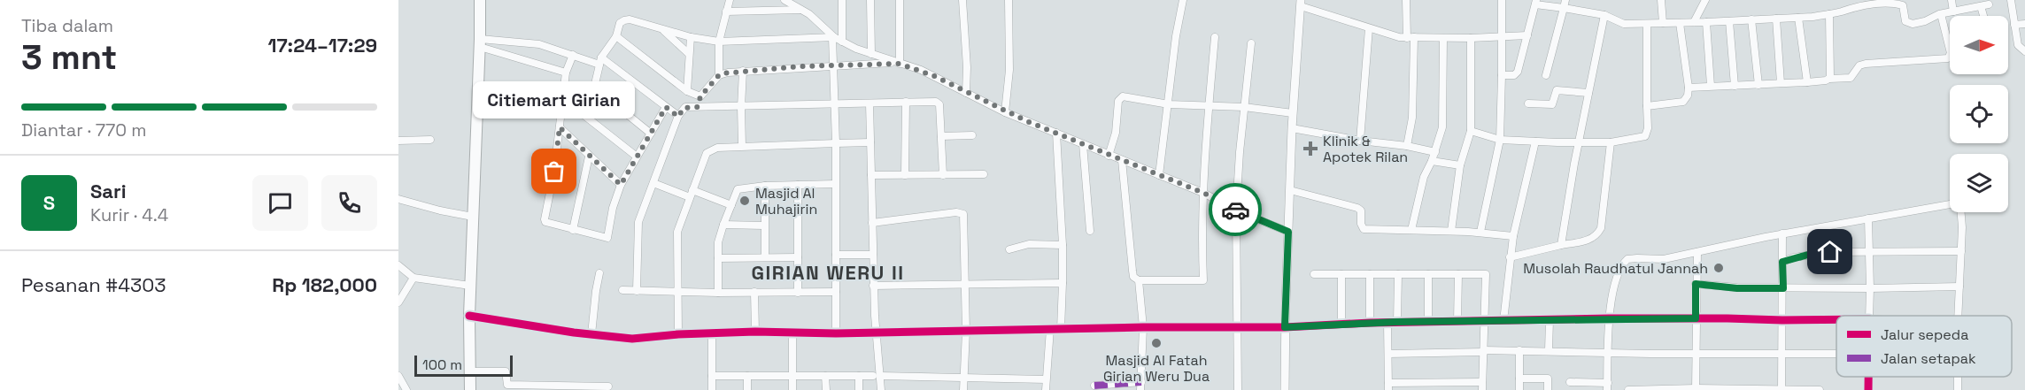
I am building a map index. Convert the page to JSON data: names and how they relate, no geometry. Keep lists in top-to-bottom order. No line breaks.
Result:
{"districts":["GIRIAN WERU II"],"places":{"health":["Klinik & Apotek Rilan"],"other":["Citiemart Girian","Masjid Al Muhajirin","Musolah Raudhatul Jannah","Masjid Al Fatah Girian Weru Dua"]},"legend":["Jalur sepeda","Jalan setapak"],"scale_bar":"100 m","north":"right","page":{"heading":["3 mnt","Tiba dalam","17:24–17:29"],"panel":["Sari","Kurir · 4.4","Pesanan #4303","Rp 182,000"],"bubble":"Citiemart Girian","bar":"Diantar · 770 m","round":"S","scale":"100 m"}}
